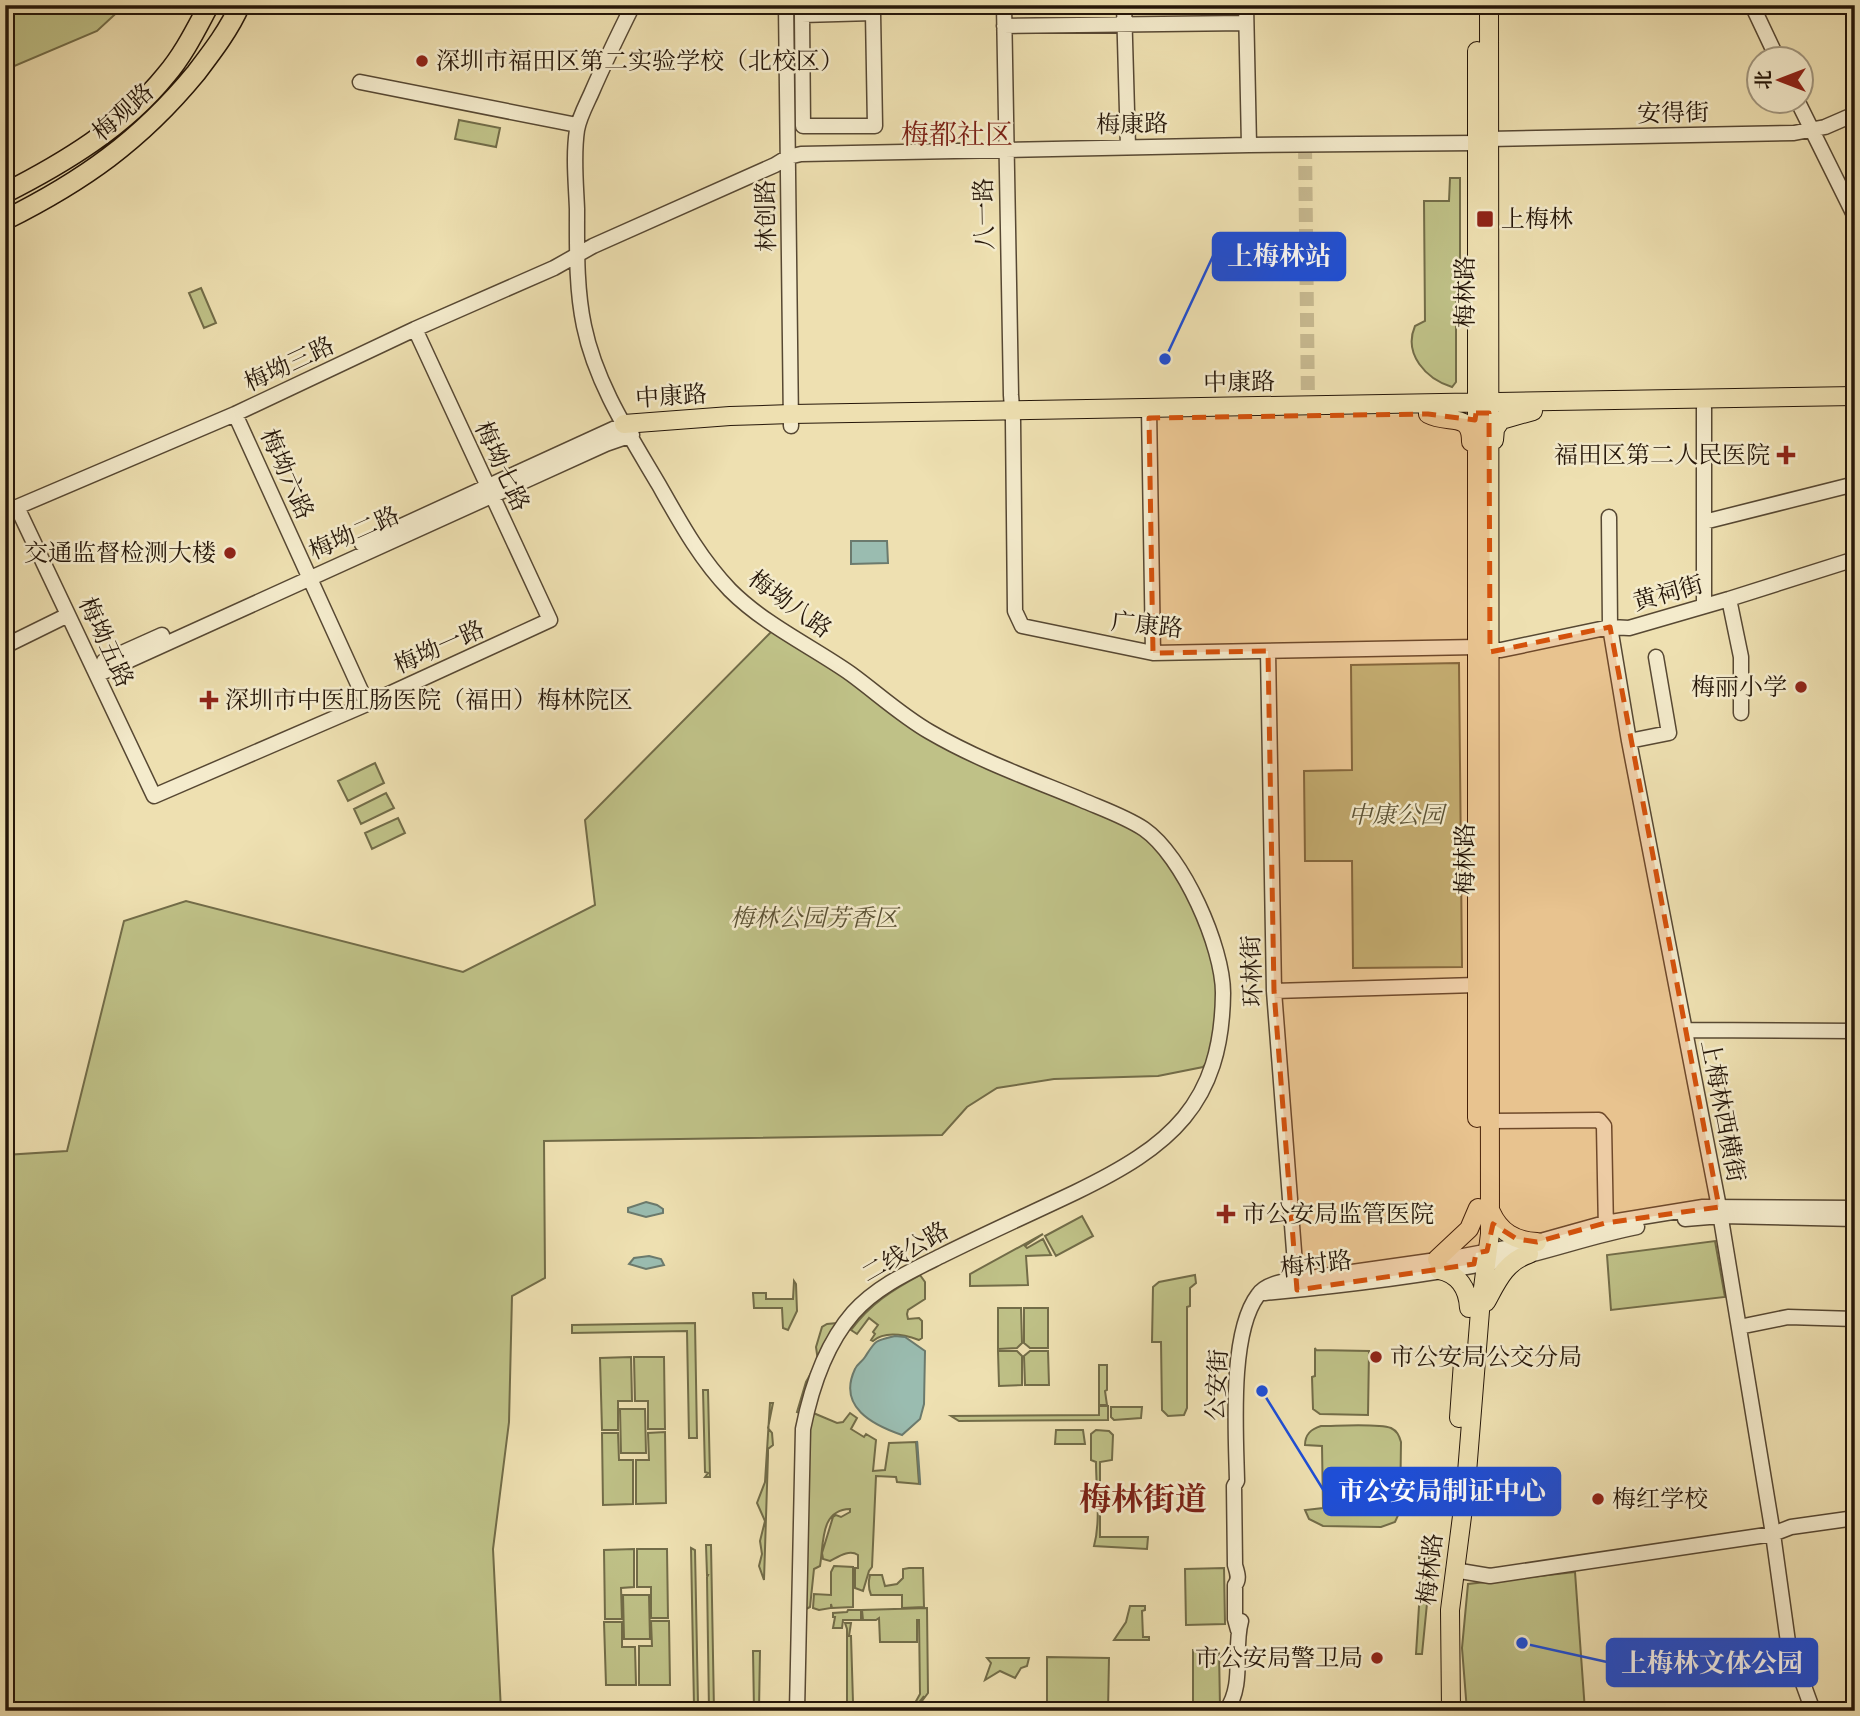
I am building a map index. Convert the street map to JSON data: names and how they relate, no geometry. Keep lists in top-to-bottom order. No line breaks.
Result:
{"streets":{"highway":["梅观路"],"main road":["梅林路","中康路"],"street":["安得街","梅康路","八一路","林创路","梅坳三路","梅坳七路","梅坳六路","梅坳二路","黄祠街","梅坳八路","广康路","梅坳五路","梅坳一路","环林街","上梅林西横街","二线公路","梅村路","公安街"]},"crossings":[["安得街","梅康路"],["安得街","梅林路"],["梅康路","八一路"],["梅康路","林创路"],["梅康路","梅林路"],["梅康路","梅坳三路"],["八一路","中康路"],["八一路","广康路"],["林创路","梅坳三路"],["林创路","中康路"],["梅林路","中康路"],["梅林路","黄祠街"],["梅林路","广康路"],["梅林路","梅村路"],["梅坳三路","梅坳七路"],["梅坳三路","梅坳六路"],["梅坳三路","梅坳八路"],["梅坳三路","梅坳五路"],["中康路","梅坳二路"],["中康路","梅坳八路"],["中康路","广康路"],["梅坳七路","梅坳二路"],["梅坳七路","梅坳一路"],["梅坳六路","梅坳二路"],["梅坳六路","梅坳一路"],["梅坳二路","梅坳八路"],["梅坳二路","梅坳五路"],["黄祠街","广康路"],["黄祠街","上梅林西横街"],["梅坳八路","二线公路"],["广康路","环林街"],["梅坳五路","梅坳一路"],["环林街","梅村路"],["上梅林西横街","梅村路"],["梅村路","公安街"]],"districts":["梅都社区","梅林街道"],"parks":["中康公园","梅林公园芳香区"],"places":{"other":["深圳市福田区第二实验学校（北校区）","上梅林站","交通监督检测大楼","梅丽小学","市公安局公交分局","市公安局制证中心","梅红学校","上梅林文体公园","市公安局警卫局"],"transit":["上梅林"],"health":["福田区第二人民医院","深圳市中医肛肠医院（福田）梅林院区","市公安局监管医院"]},"north":"left"}
